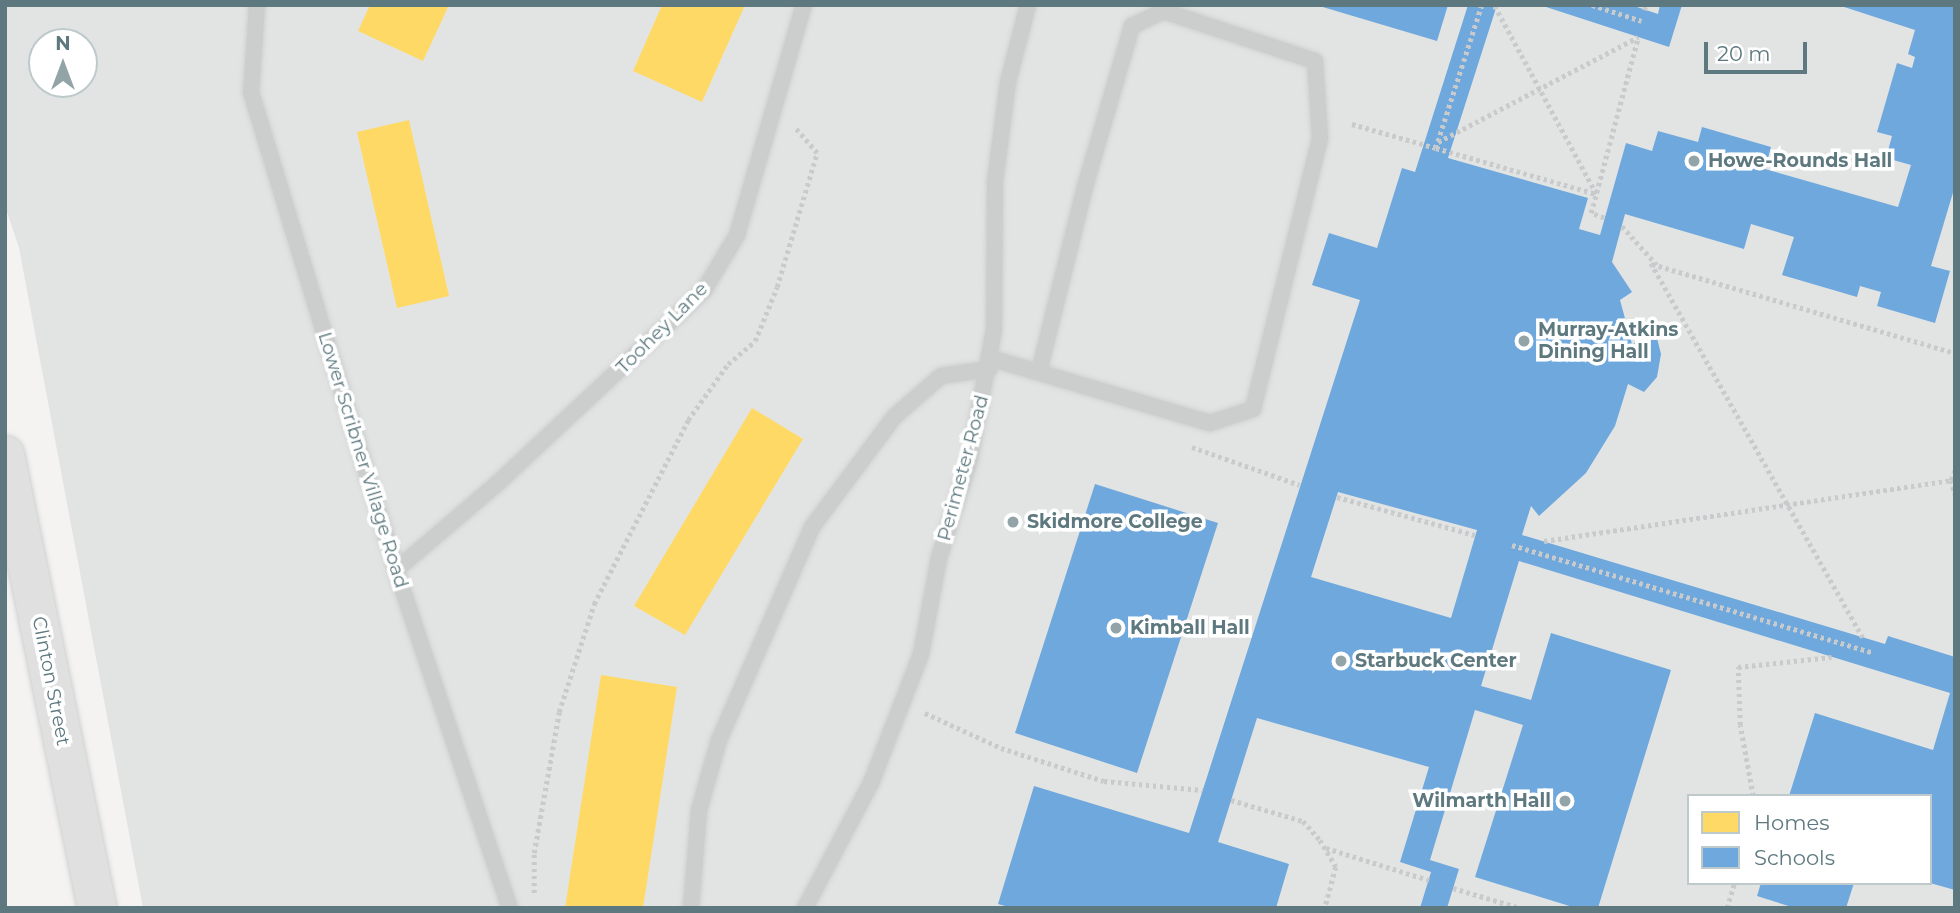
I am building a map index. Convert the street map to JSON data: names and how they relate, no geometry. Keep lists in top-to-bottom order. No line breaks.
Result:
{"streets":{"street":["Clinton Street"],"lane":["Toohey Lane","Lower Scribner Village Road","Perimeter Road"]},"crossings":[["Toohey Lane","Lower Scribner Village Road"]],"places":["Howe-Rounds Hall","Murray-Atkins Dining Hall","Skidmore College","Kimball Hall","Starbuck Center","Wilmarth Hall"],"legend":["Homes","Schools"],"scale_bar":"20 m","north":"top"}
